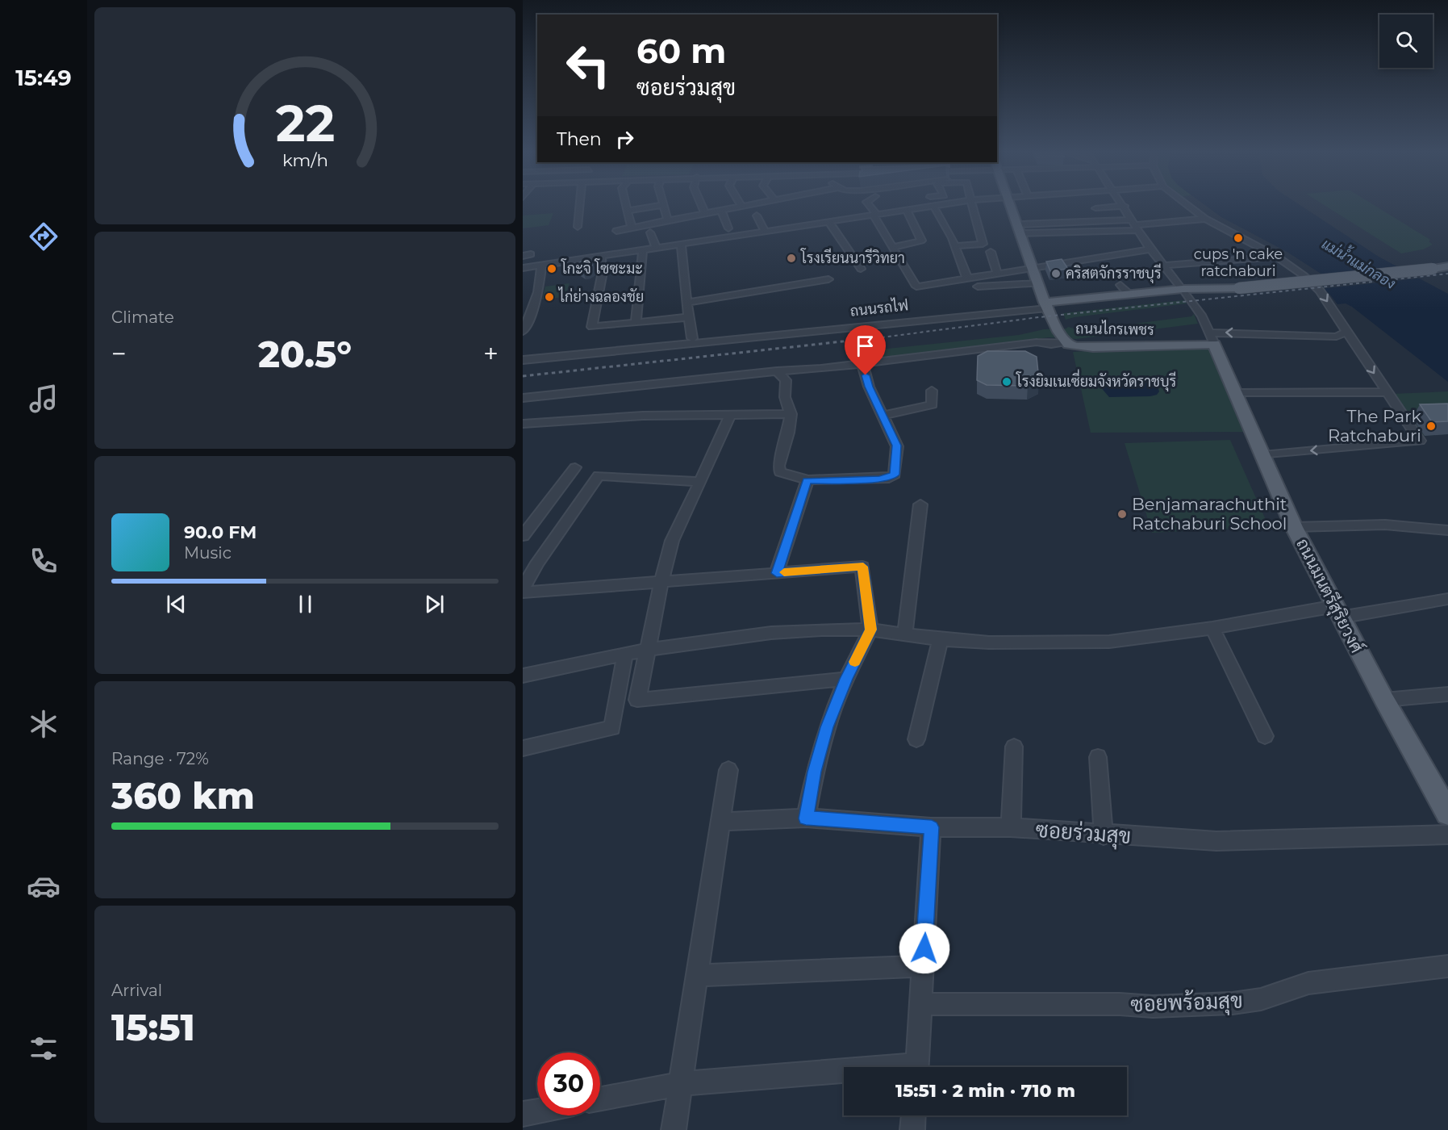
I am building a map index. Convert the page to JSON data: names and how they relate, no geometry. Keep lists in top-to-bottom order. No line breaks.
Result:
{"streets":{"main road":["ถนนรถไฟ","ถนนไกรเพชร","ถนนมนตรีสุริยวงศ์"],"street":["ซอยร่วมสุข","ซอยพร้อมสุข"]},"crossings":[["ถนนรถไฟ","ถนนไกรเพชร"],["ถนนรถไฟ","ถนนมนตรีสุริยวงศ์"],["ถนนไกรเพชร","ถนนมนตรีสุริยวงศ์"]],"water":["แม่น้ำแม่กลอง"],"places":["cups 'n cake ratchaburi","โรงเรียนนารีวิทยา","โกะจิ โซซะมะ","คริสตจักรราชบุรี","ไก่ย่างฉลองชัย","โรงยิมเนเซี่ยมจังหวัดราชบุรี","The Park Ratchaburi","Benjamarachuthit Ratchaburi School"],"page":{"tabs":"15:49","turn":["60 m","ซอยร่วมสุข"],"then":"Then","tile":["Climate",["Range · 72%","360 km"],["Arrival","15:51"]],"heat":["−","20.5°","+"],"song":["90.0 FM","Music"],"limit":"30","trip":"15:51 · 2 min · 710 m","gauge":["22","km/h"]}}
